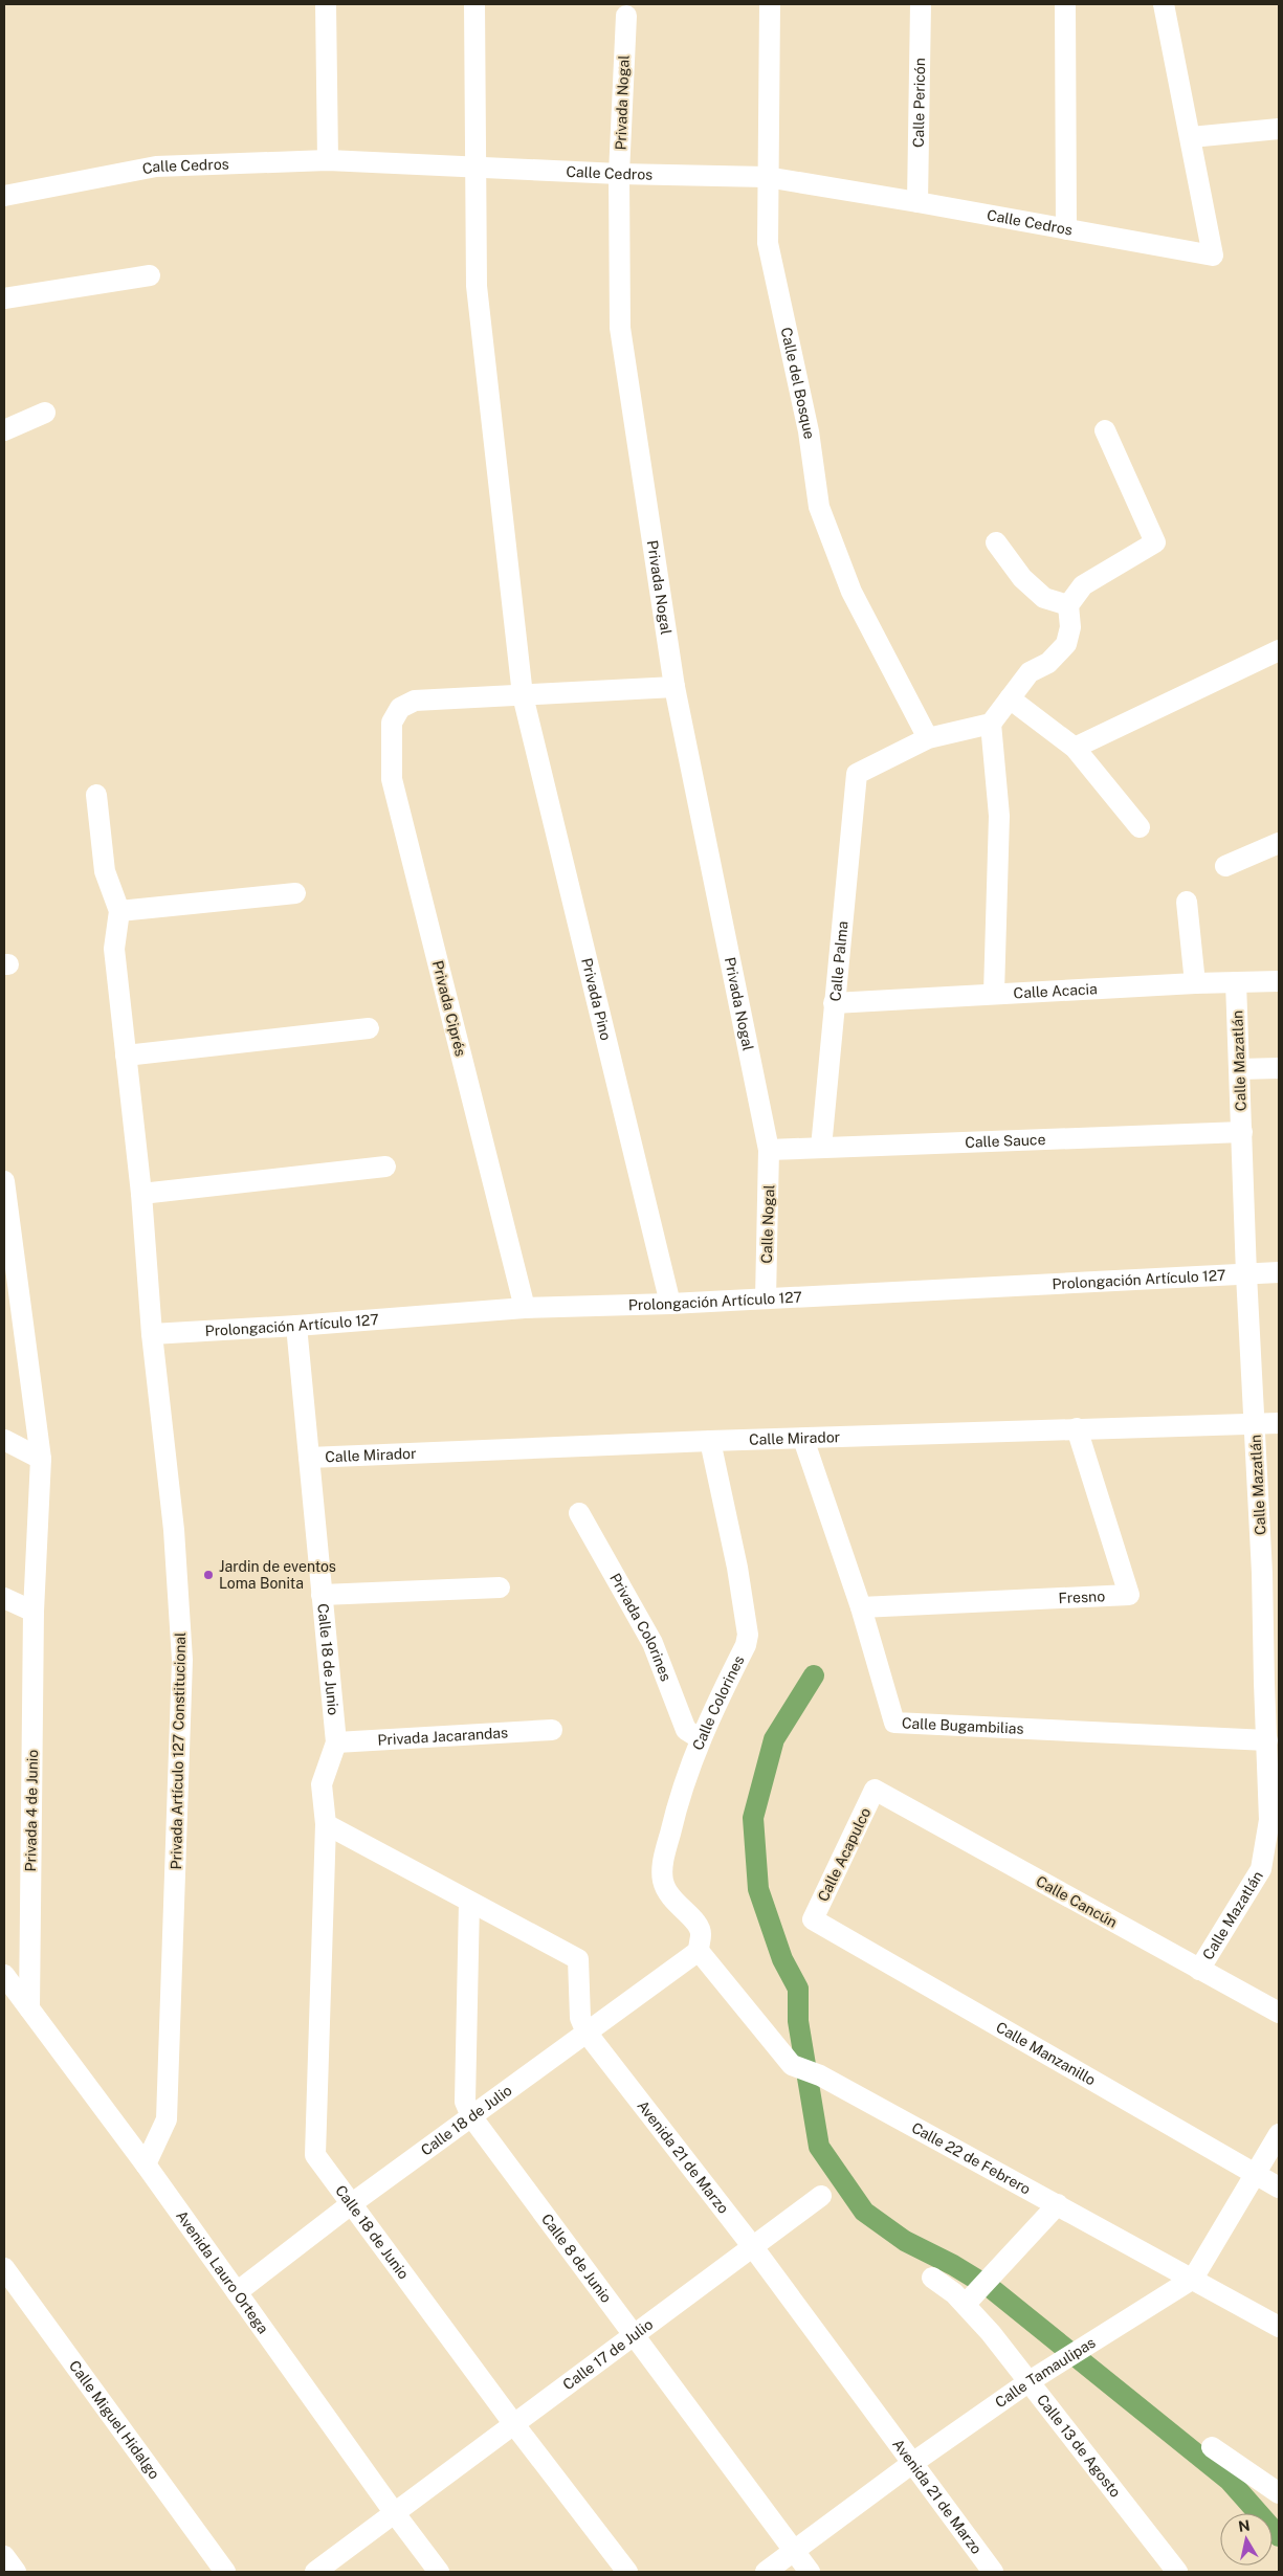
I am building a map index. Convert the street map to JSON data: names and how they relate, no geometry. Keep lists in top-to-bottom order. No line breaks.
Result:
{"streets":{"street":["Privada Nogal","Calle Pericón","Calle Cedros","Calle del Bosque","Calle Palma","Calle Acacia","Privada Pino","Privada Ciprés","Calle Mazatlán","Calle Sauce","Calle Nogal","Prolongación Artículo 127","Calle Mirador","Fresno","Privada Colorines","Calle 18 de Junio","Calle Colorines","Calle Bugambilias","Privada Jacarandas","Privada Artículo 127 Constitucional","Privada 4 de Junio","Calle Acapulco","Calle Cancún","Calle Manzanillo","Calle 18 de Julio","Avenida 21 de Marzo","Calle 22 de Febrero","Calle 8 de Junio","Avenida Lauro Ortega","Calle 17 de Julio","Calle Tamaulipas","Calle Miguel Hidalgo","Calle 13 de Agosto"]},"crossings":[["Privada Nogal","Calle Cedros"],["Privada Nogal","Calle Sauce"],["Privada Nogal","Calle Nogal"],["Calle Pericón","Calle Cedros"],["Calle Cedros","Calle del Bosque"],["Calle Cedros","Privada Pino"],["Calle del Bosque","Calle Palma"],["Calle Palma","Calle Acacia"],["Calle Palma","Calle Sauce"],["Calle Acacia","Calle Mazatlán"],["Privada Pino","Privada Ciprés"],["Privada Pino","Prolongación Artículo 127"],["Privada Ciprés","Prolongación Artículo 127"],["Calle Mazatlán","Calle Sauce"],["Calle Mazatlán","Prolongación Artículo 127"],["Calle Mazatlán","Calle Mirador"],["Calle Mazatlán","Calle Bugambilias"],["Calle Mazatlán","Calle Cancún"],["Calle Sauce","Calle Nogal"],["Calle Nogal","Prolongación Artículo 127"],["Prolongación Artículo 127","Calle 18 de Junio"],["Prolongación Artículo 127","Privada Artículo 127 Constitucional"],["Calle Mirador","Fresno"],["Calle Mirador","Calle 18 de Junio"],["Calle Mirador","Calle Colorines"],["Calle Mirador","Calle Bugambilias"],["Fresno","Calle Bugambilias"],["Privada Colorines","Calle Colorines"],["Calle 18 de Junio","Privada Jacarandas"],["Calle 18 de Junio","Calle 18 de Julio"],["Calle 18 de Junio","Avenida 21 de Marzo"],["Calle 18 de Junio","Calle 17 de Julio"],["Calle Colorines","Calle 18 de Julio"],["Calle Colorines","Calle 22 de Febrero"],["Privada Artículo 127 Constitucional","Avenida Lauro Ortega"],["Privada 4 de Junio","Avenida Lauro Ortega"],["Calle Acapulco","Calle Cancún"],["Calle Acapulco","Calle Manzanillo"],["Calle Manzanillo","Calle Tamaulipas"],["Calle 18 de Julio","Avenida 21 de Marzo"],["Calle 18 de Julio","Calle 22 de Febrero"],["Calle 18 de Julio","Calle 8 de Junio"],["Calle 18 de Julio","Avenida Lauro Ortega"],["Avenida 21 de Marzo","Calle 8 de Junio"],["Avenida 21 de Marzo","Calle 17 de Julio"],["Avenida 21 de Marzo","Calle Tamaulipas"],["Calle 22 de Febrero","Calle Tamaulipas"],["Calle 8 de Junio","Calle 17 de Julio"],["Calle 8 de Junio","Calle Tamaulipas"],["Avenida Lauro Ortega","Calle 17 de Julio"],["Calle Tamaulipas","Calle 13 de Agosto"]],"places":["Jardin de eventos Loma Bonita"],"north":"top"}
